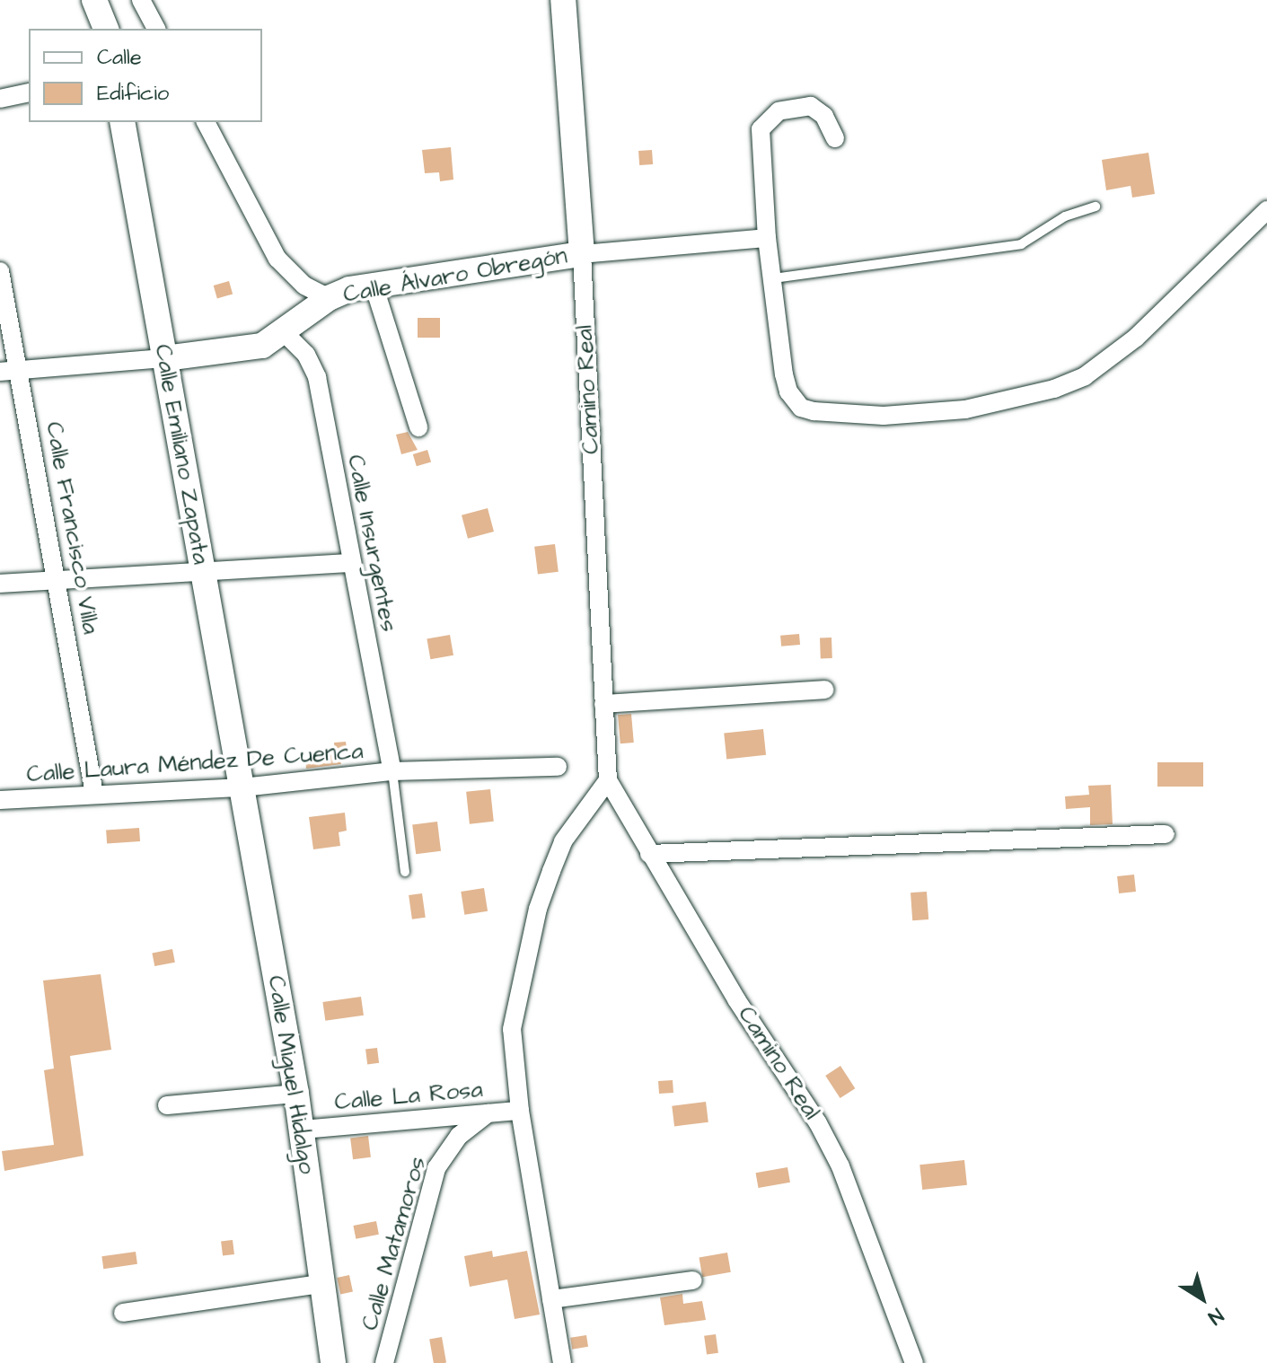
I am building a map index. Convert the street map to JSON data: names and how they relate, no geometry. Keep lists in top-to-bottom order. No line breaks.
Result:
{"streets":{"street":["Calle Álvaro Obregón","Camino Real","Calle Emiliano Zapata","Calle Francisco Villa","Calle Insurgentes","Calle Laura Méndez De Cuenca","Calle Miguel Hidalgo","Calle La Rosa","Calle Matamoros"]},"crossings":[["Calle Álvaro Obregón","Camino Real"],["Calle Álvaro Obregón","Calle Emiliano Zapata"],["Calle Álvaro Obregón","Calle Francisco Villa"],["Calle Álvaro Obregón","Calle Insurgentes"],["Calle Emiliano Zapata","Calle Laura Méndez De Cuenca"],["Calle Emiliano Zapata","Calle Miguel Hidalgo"],["Calle Francisco Villa","Calle Laura Méndez De Cuenca"],["Calle Insurgentes","Calle Laura Méndez De Cuenca"],["Calle Laura Méndez De Cuenca","Calle Miguel Hidalgo"],["Calle Miguel Hidalgo","Calle La Rosa"],["Calle La Rosa","Calle Matamoros"]],"legend":["Calle","Edificio"],"north":"bottom right"}
